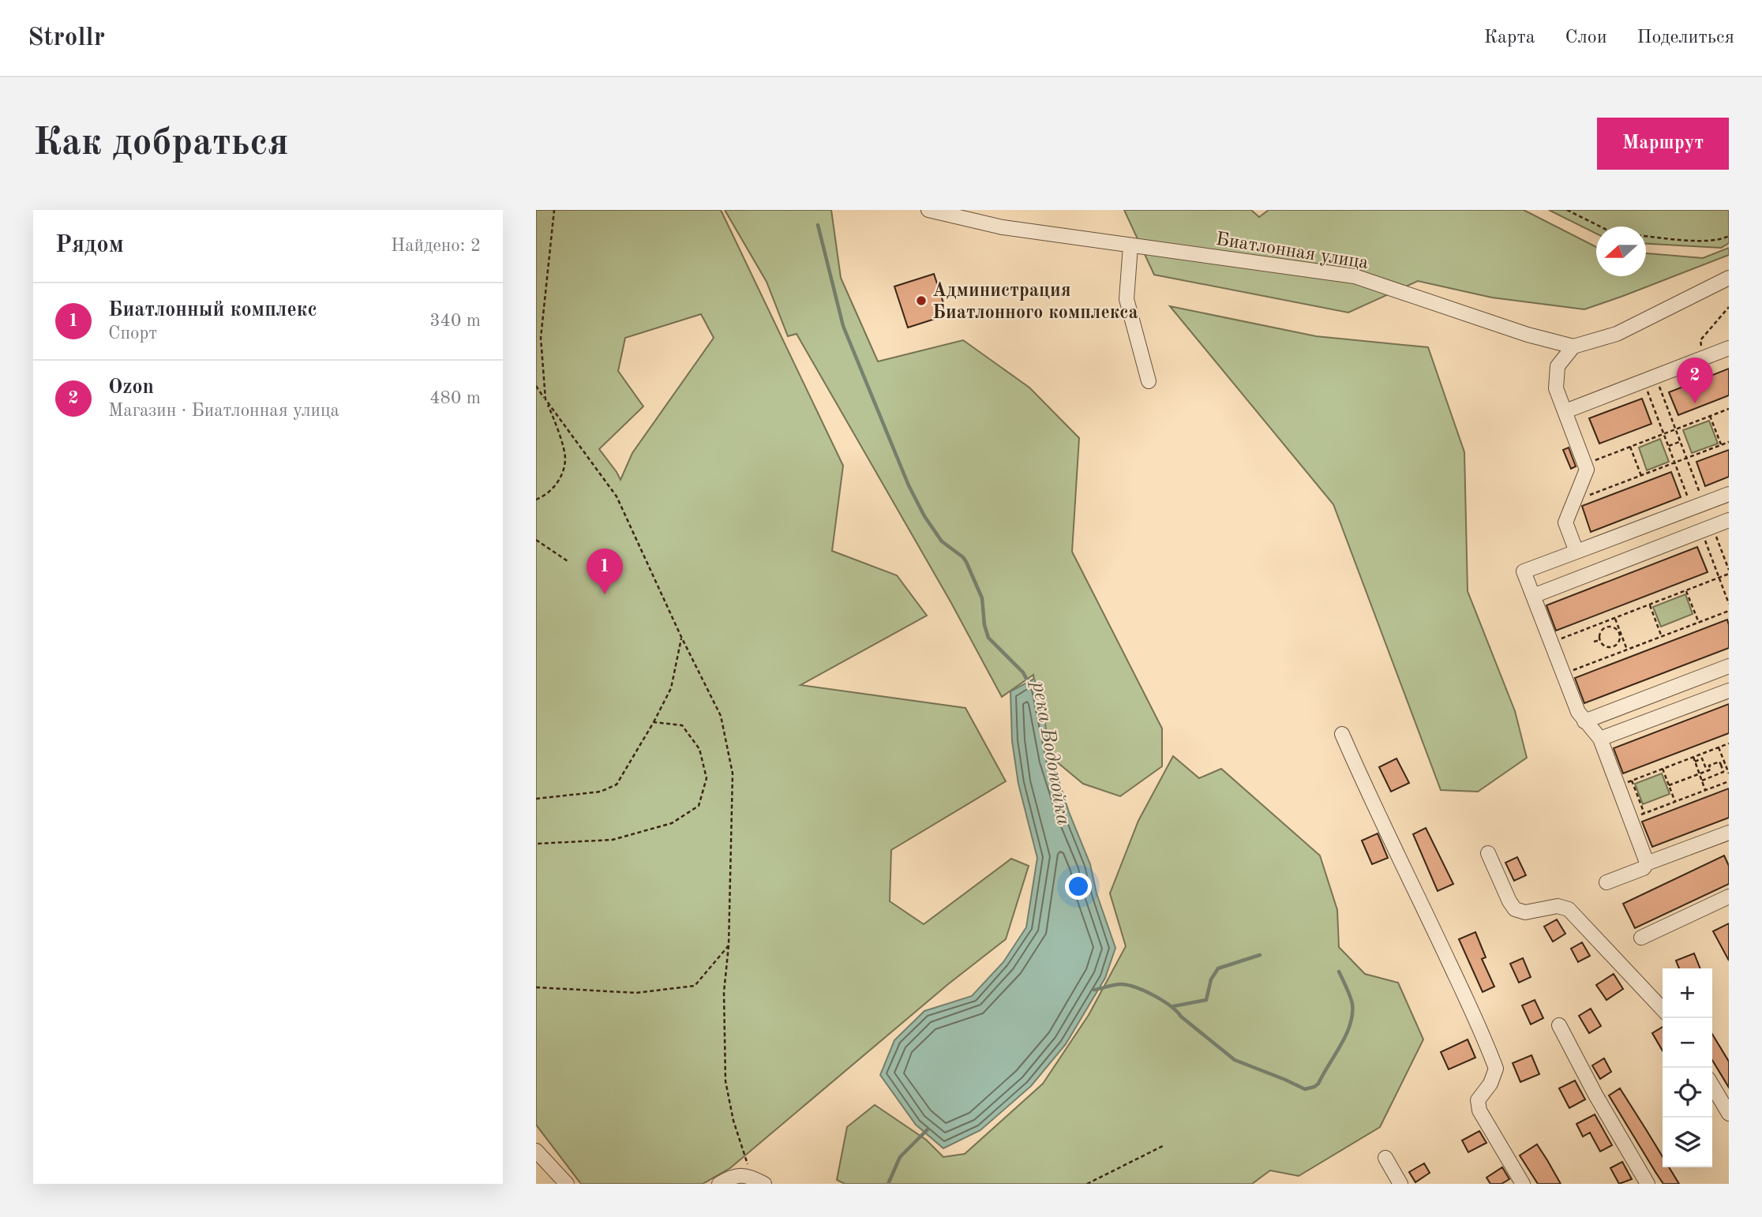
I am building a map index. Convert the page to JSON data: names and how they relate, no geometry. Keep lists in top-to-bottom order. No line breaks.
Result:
{"streets":{"street":["Биатлонная улица"]},"water":["река Водопойка"],"places":["Администрация Биатлонного комплекса"],"north":"left","page":{"header":"Strollr","nav":["Карта","Слои","Поделиться"],"buttons":"Маршрут","title":"Как добраться","heading":["Рядом","Найдено: 2"],"list":[{"mark":"1","name":"Биатлонный комплекс","note":"Спорт","value":"340 m"},{"mark":"2","name":"Ozon","note":"Магазин · Биатлонная улица","value":"480 m"}],"pins":["2","1"],"map_buttons":["+","−"]}}
